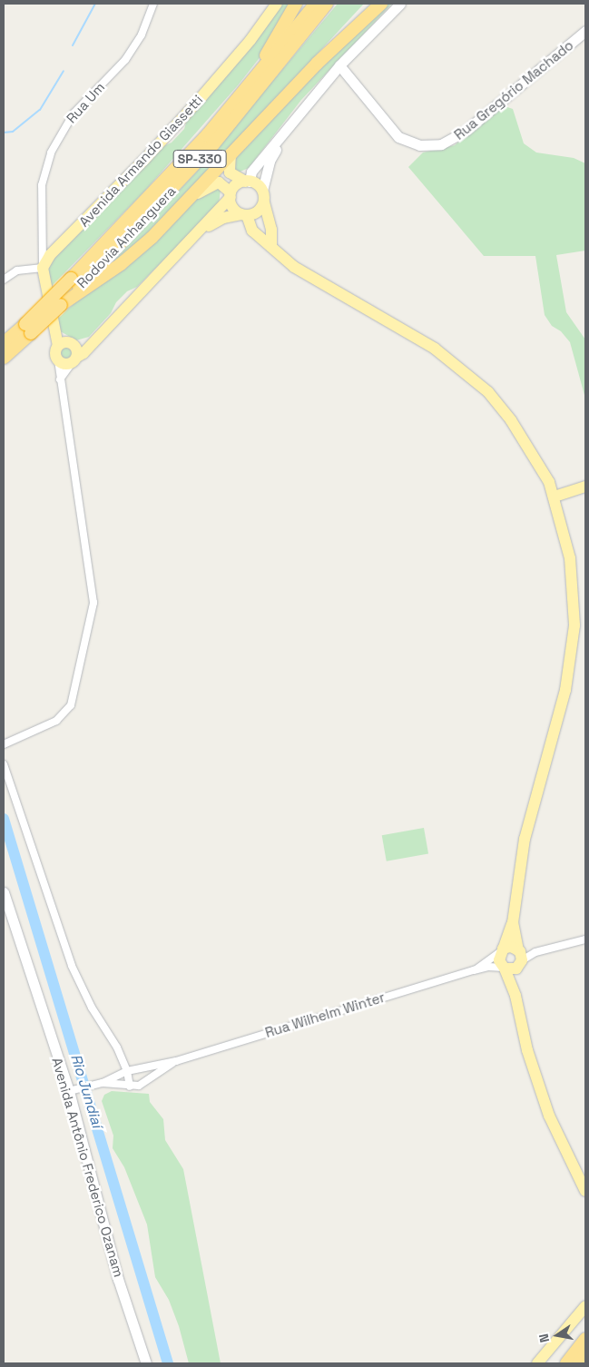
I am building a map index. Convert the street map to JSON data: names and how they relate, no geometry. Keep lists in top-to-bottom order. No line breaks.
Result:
{"streets":{"highway":["SP-330","Rodovia Anhanguera"],"main road":["Avenida Armando Giassetti"],"street":["Rua Gregório Machado","Rua Um","Rua Wilhelm Winter","Avenida Antônio Frederico Ozanam"]},"crossings":[["Rua Um","Avenida Armando Giassetti"]],"water":["Rio Jundiaí"],"north":"left"}
